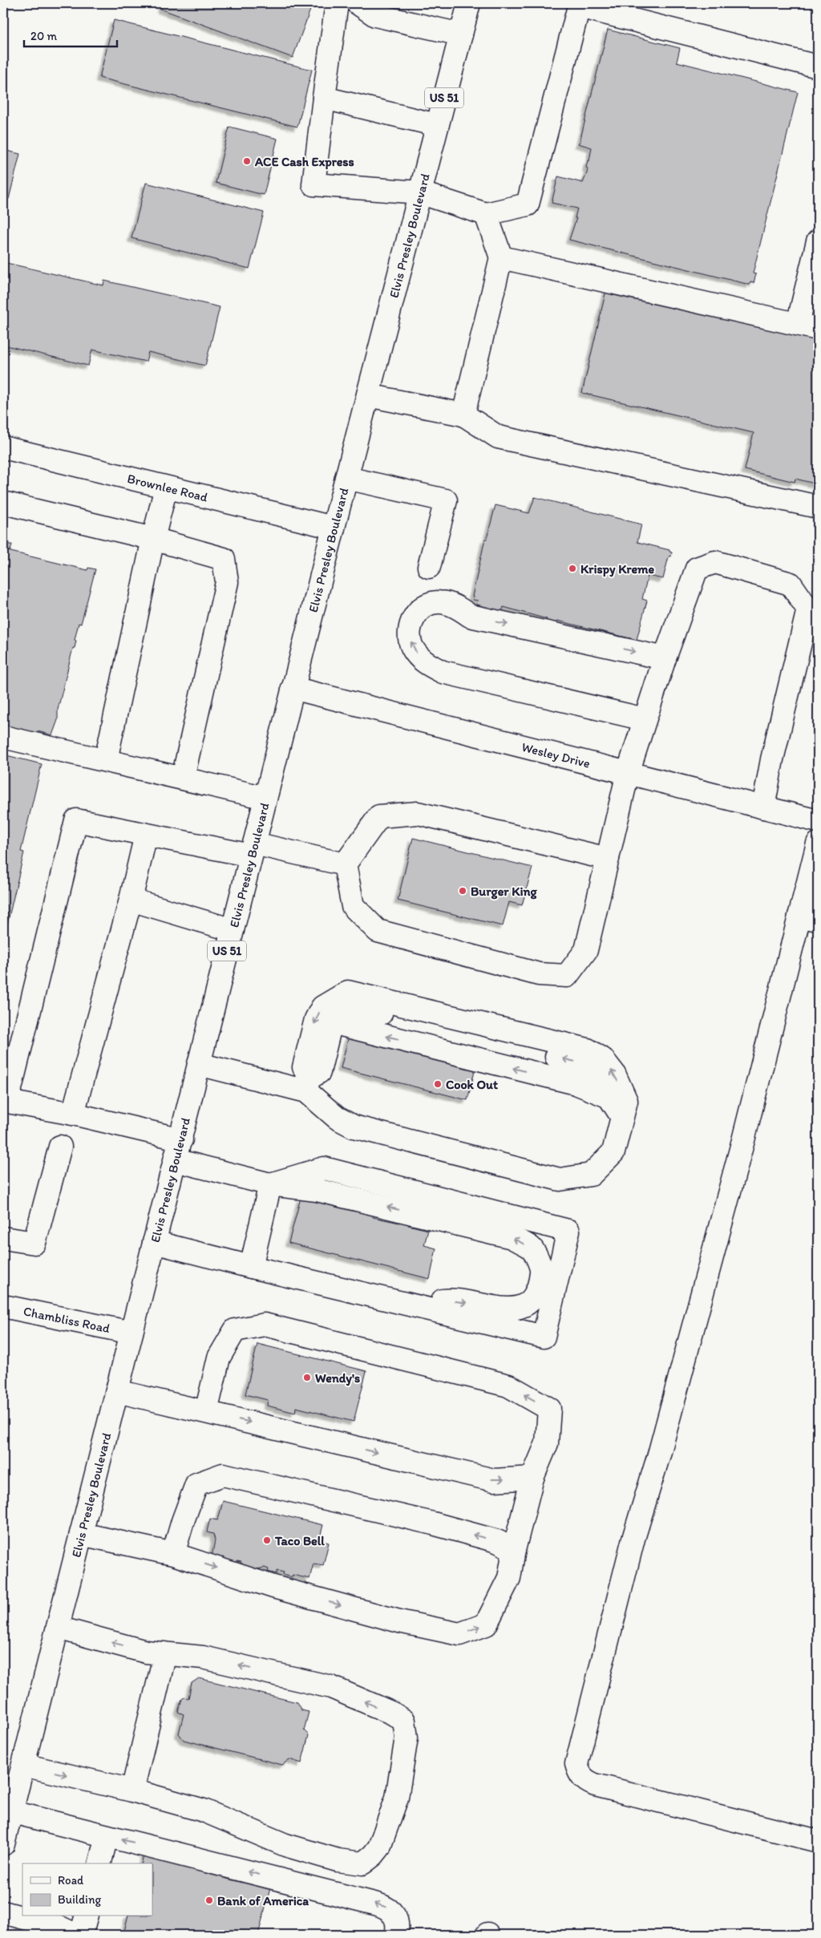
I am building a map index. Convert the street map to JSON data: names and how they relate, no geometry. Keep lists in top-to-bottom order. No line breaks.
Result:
{"streets":{"main road":["US 51","Elvis Presley Boulevard","Brownlee Road","Wesley Drive","Chambliss Road"]},"crossings":[["Elvis Presley Boulevard","Brownlee Road"],["Elvis Presley Boulevard","Wesley Drive"],["Elvis Presley Boulevard","Chambliss Road"]],"places":["ACE Cash Express","Krispy Kreme","Burger King","Cook Out","Wendy's","Taco Bell","Bank of America"],"legend":["Road","Building"],"scale_bar":"20 m"}
